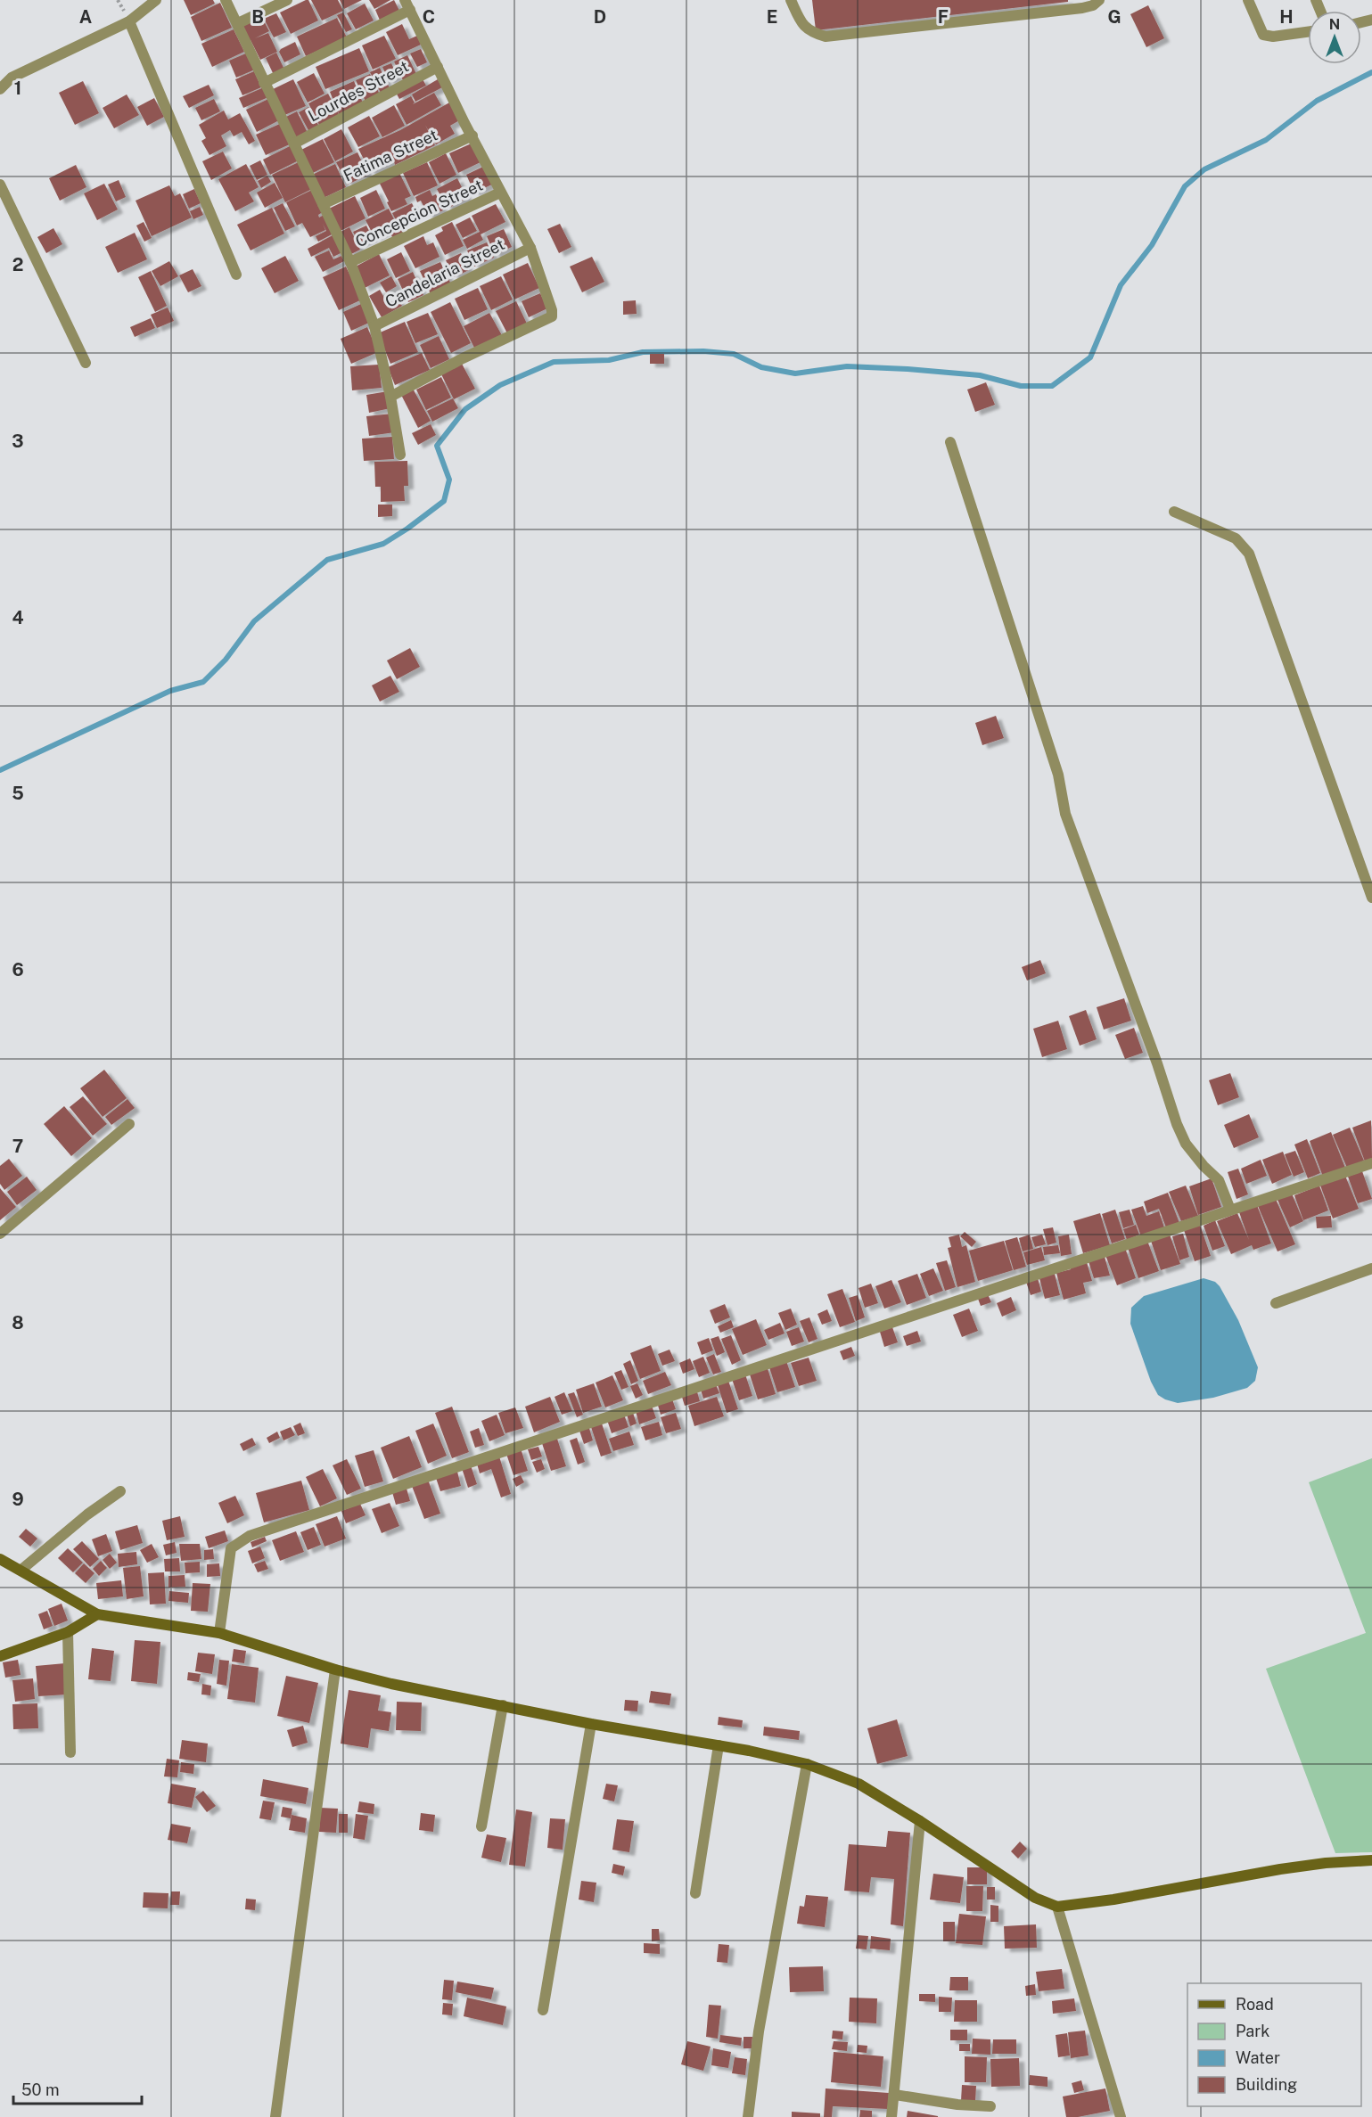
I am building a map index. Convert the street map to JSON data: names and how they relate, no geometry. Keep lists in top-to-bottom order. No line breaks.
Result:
{"streets":{"street":["Lourdes Street","Fatima Street","Concepcion Street","Candelaria Street"]},"legend":["Road","Park","Water","Building"],"scale_bar":"50 m","north":"top","grid":{"columns":["A","B","C","D","E","F","G","H"],"rows":["1","2","3","4","5","6","7","8","9"]}}
